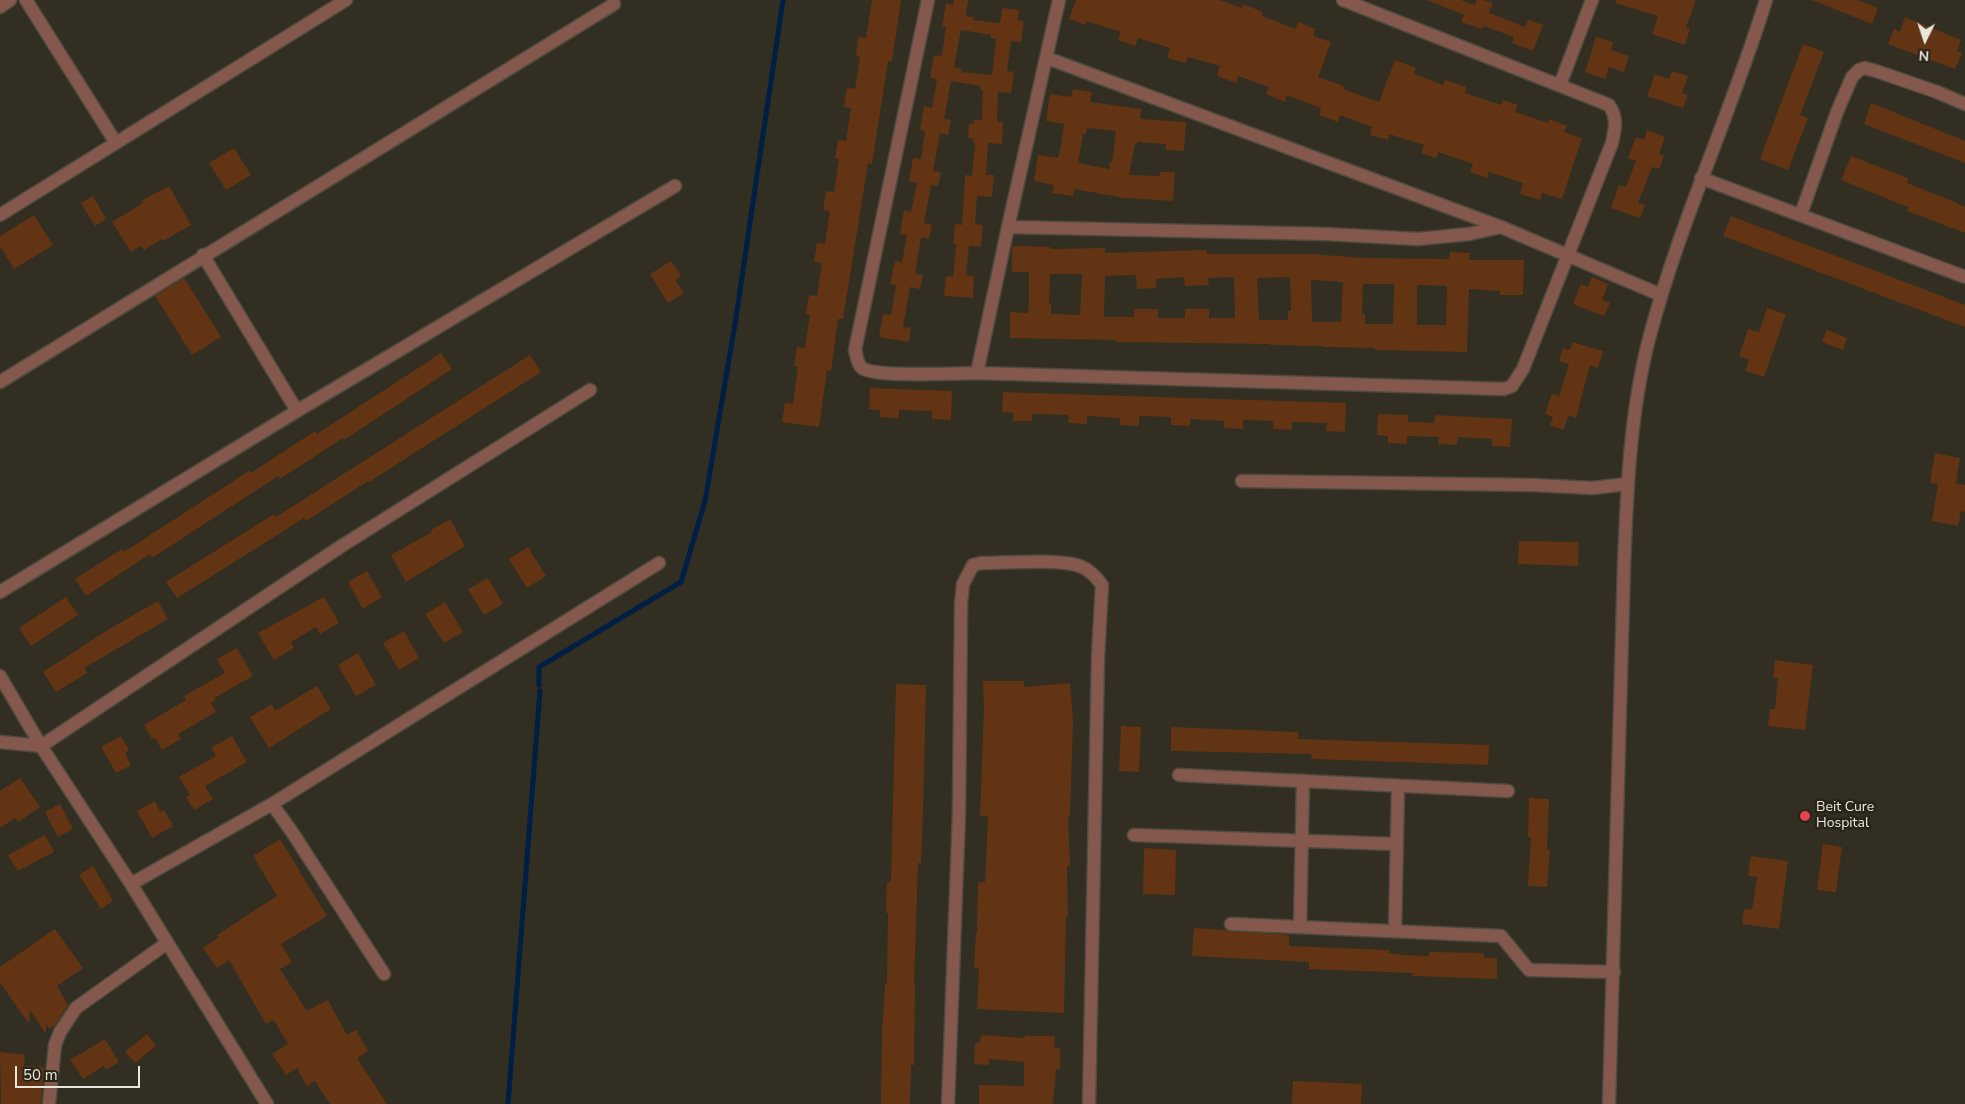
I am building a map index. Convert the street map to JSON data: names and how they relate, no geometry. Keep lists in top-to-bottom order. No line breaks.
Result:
{"places":["Beit Cure Hospital"],"scale_bar":"50 m","north":"bottom"}
